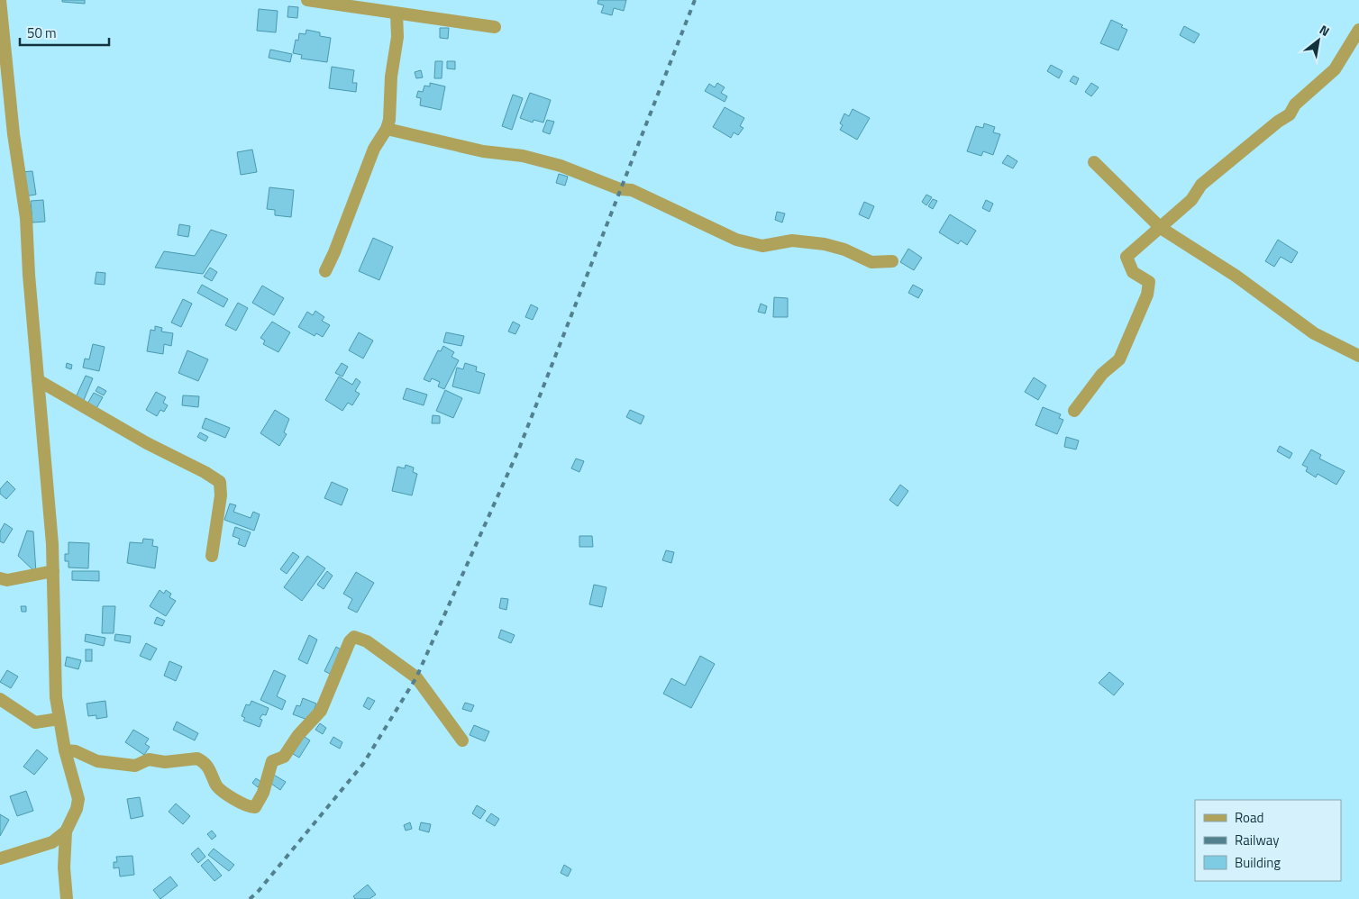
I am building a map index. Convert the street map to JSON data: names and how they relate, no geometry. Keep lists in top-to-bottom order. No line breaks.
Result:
{"legend":["Road","Railway","Building"],"scale_bar":"50 m","north":"top right"}
